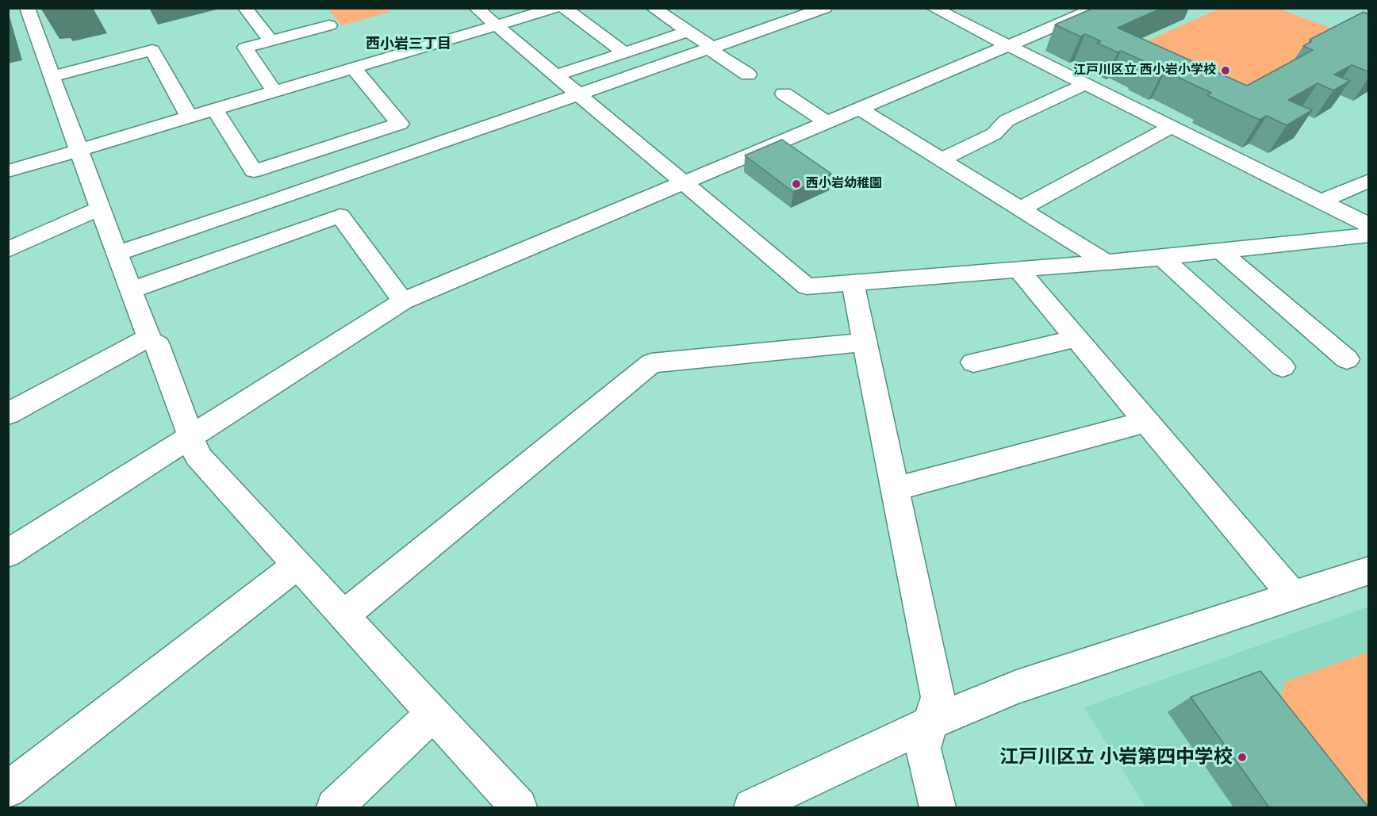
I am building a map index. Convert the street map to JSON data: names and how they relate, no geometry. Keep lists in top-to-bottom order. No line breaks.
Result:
{"districts":["西小岩三丁目"],"places":["江戸川区立 西小岩小学校","西小岩幼稚園","江戸川区立 小岩第四中学校"]}
